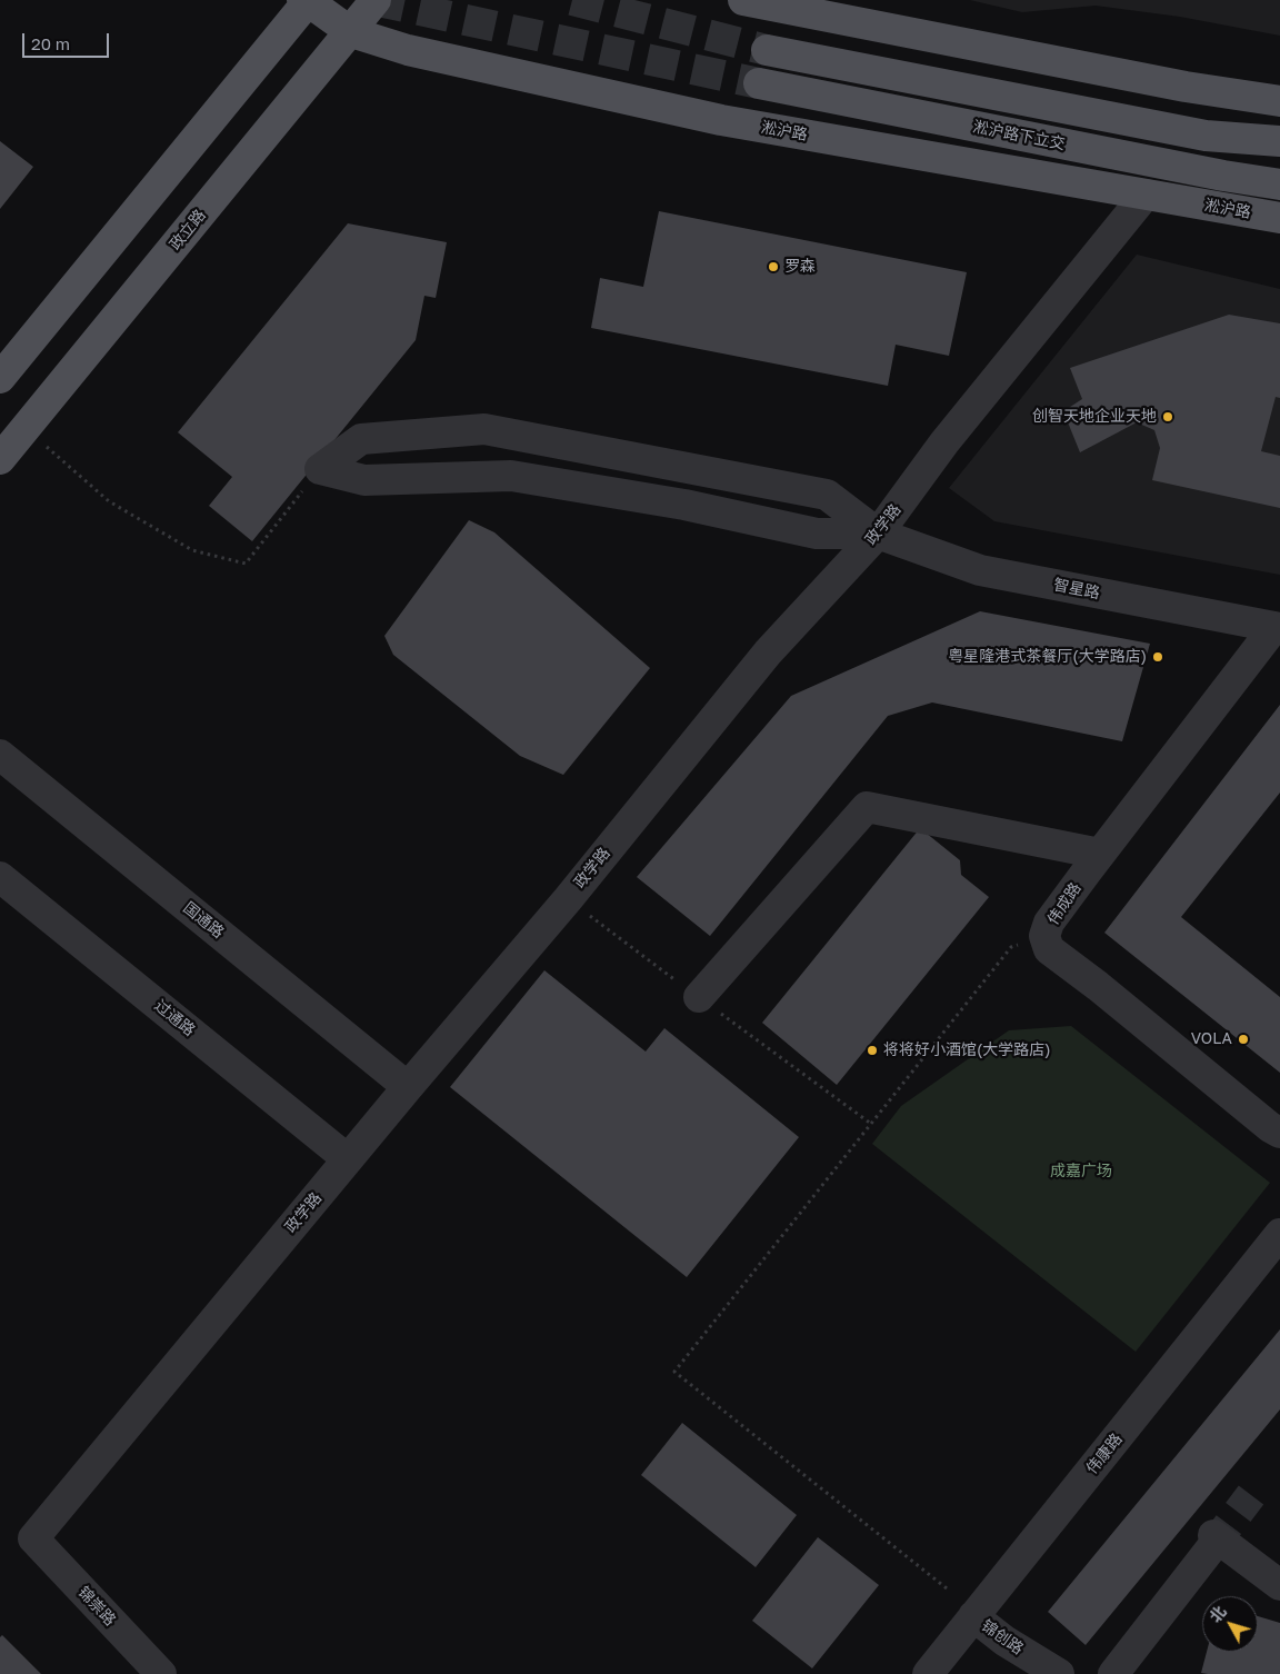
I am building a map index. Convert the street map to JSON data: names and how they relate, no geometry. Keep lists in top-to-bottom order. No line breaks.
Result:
{"streets":{"main road":["淞沪路","淞沪路下立交","政立路"],"street":["政学路","智星路","伟成路","国通路","过通路","伟康路","锦崇路","锦创路"]},"crossings":[["淞沪路","政立路"],["淞沪路","政学路"],["政学路","智星路"],["政学路","国通路"],["政学路","过通路"],["政学路","锦崇路"],["智星路","伟成路"],["伟康路","锦创路"]],"parks":["成嘉广场"],"places":["罗森","创智天地企业天地","粤星隆港式茶餐厅(大学路店)","VOLA","将将好小酒馆(大学路店)"],"scale_bar":"20 m","north":"top left"}
